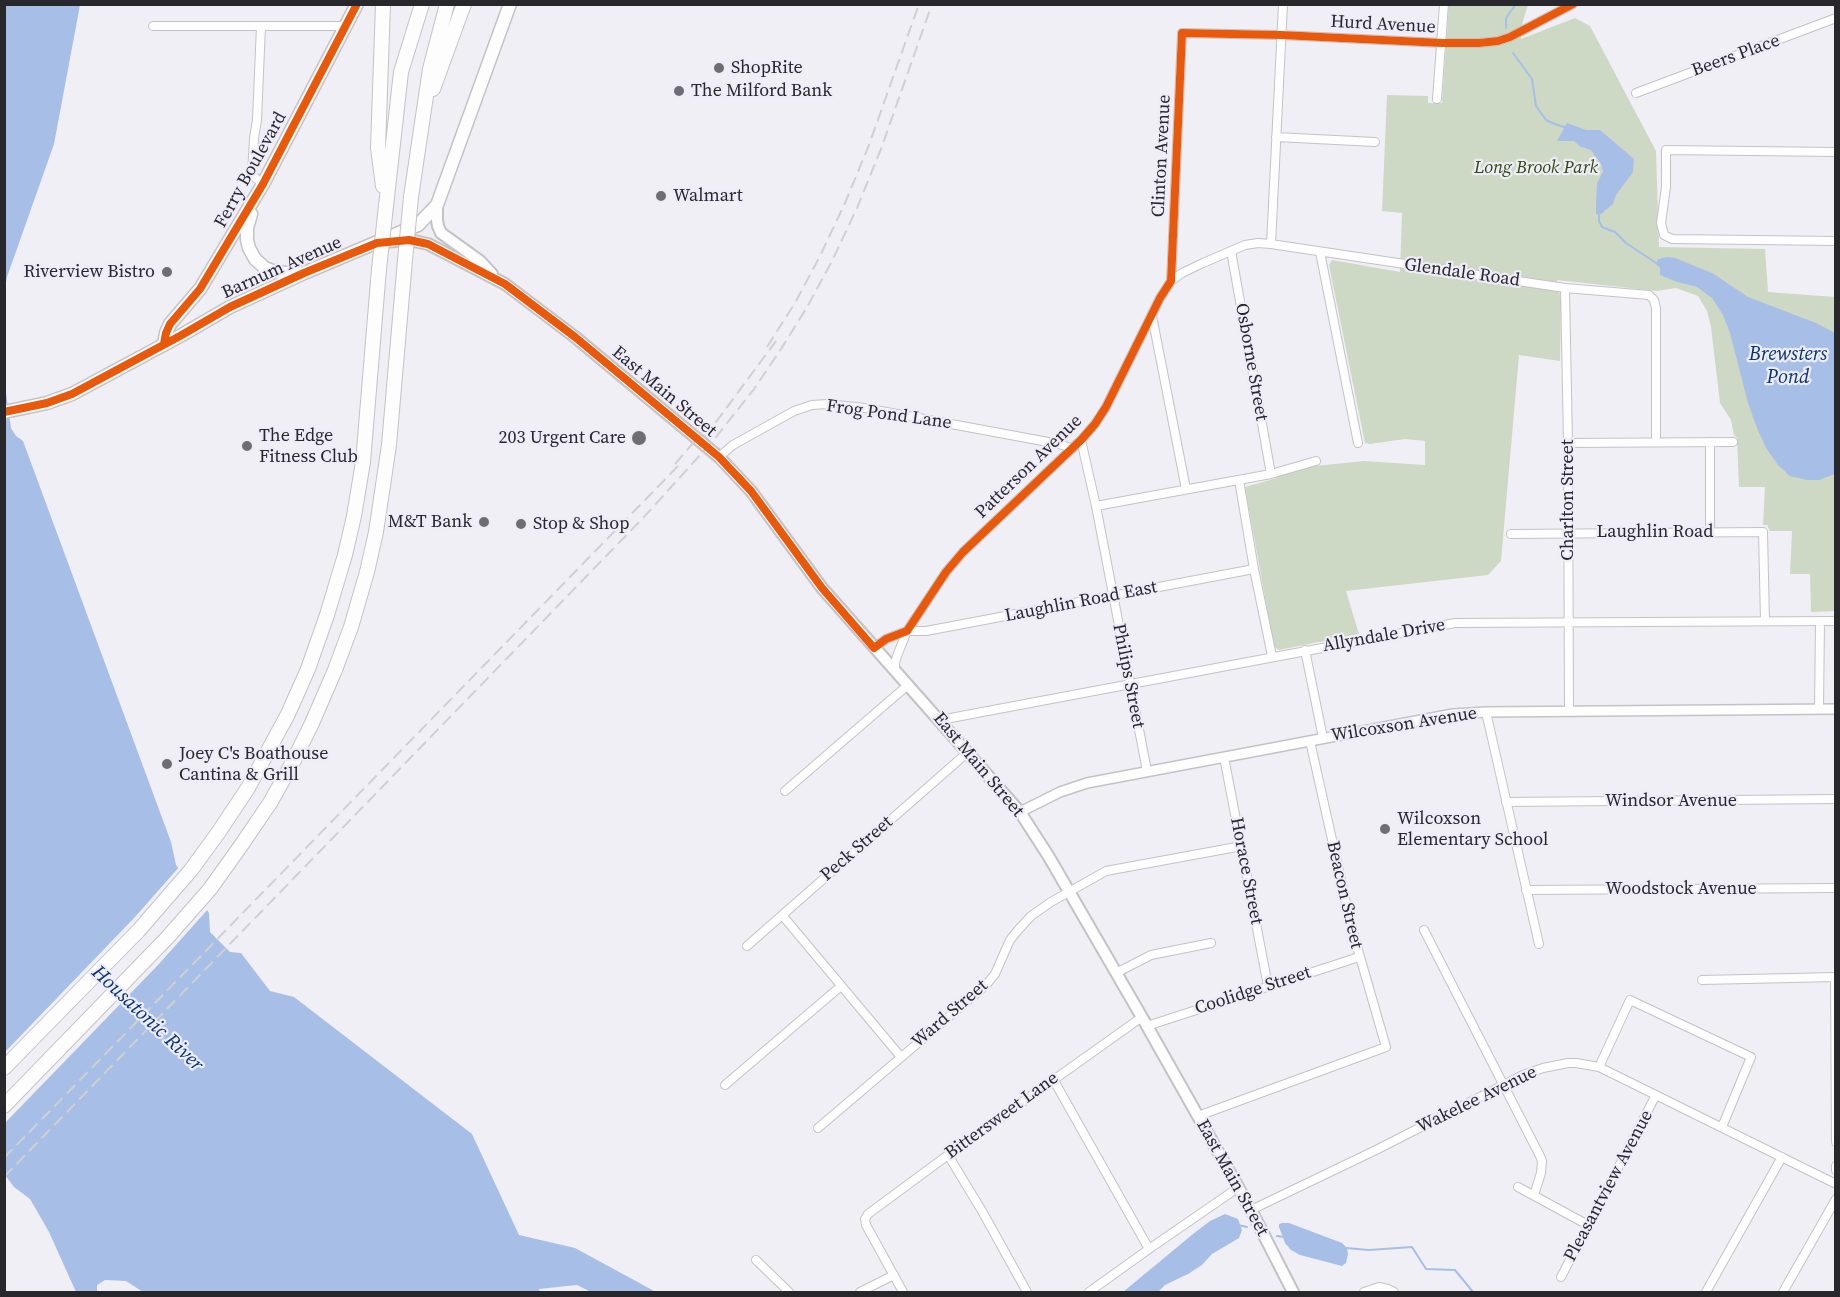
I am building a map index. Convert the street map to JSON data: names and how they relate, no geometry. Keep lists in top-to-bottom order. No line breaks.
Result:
{"streets":{"main road":["Ferry Boulevard","Barnum Avenue","East Main Street"],"street":["Hurd Avenue","Beers Place","Clinton Avenue","Glendale Road","Osborne Street","Frog Pond Lane","Patterson Avenue","Charlton Street","Laughlin Road","Laughlin Road East","Allyndale Drive","Philips Street","Wilcoxson Avenue","Windsor Avenue","Peck Street","Horace Street","Woodstock Avenue","Beacon Street","Coolidge Street","Ward Street","Wakelee Avenue","Bittersweet Lane","Pleasantview Avenue"]},"crossings":[["Hurd Avenue","Clinton Avenue"],["Clinton Avenue","Patterson Avenue"],["Ferry Boulevard","Barnum Avenue"],["Barnum Avenue","East Main Street"],["Glendale Road","Charlton Street"],["East Main Street","Frog Pond Lane"],["East Main Street","Patterson Avenue"],["East Main Street","Allyndale Drive"],["East Main Street","Wilcoxson Avenue"],["East Main Street","Peck Street"],["East Main Street","Beacon Street"],["East Main Street","Coolidge Street"],["East Main Street","Ward Street"],["East Main Street","Wakelee Avenue"],["East Main Street","Bittersweet Lane"],["Frog Pond Lane","Patterson Avenue"],["Patterson Avenue","Laughlin Road East"],["Patterson Avenue","Philips Street"],["Charlton Street","Laughlin Road"],["Charlton Street","Allyndale Drive"],["Charlton Street","Wilcoxson Avenue"],["Laughlin Road","Allyndale Drive"],["Laughlin Road East","Philips Street"],["Allyndale Drive","Philips Street"],["Philips Street","Wilcoxson Avenue"],["Wilcoxson Avenue","Horace Street"],["Wilcoxson Avenue","Beacon Street"],["Horace Street","Coolidge Street"],["Horace Street","Ward Street"],["Beacon Street","Coolidge Street"],["Coolidge Street","Bittersweet Lane"],["Wakelee Avenue","Pleasantview Avenue"]],"water":["Brewsters Pond","Housatonic River"],"parks":["Long Brook Park"],"places":["ShopRite","The Milford Bank","Walmart","Riverview Bistro","203 Urgent Care","The Edge Fitness Club","M&T Bank","Stop & Shop","Joey C's Boathouse Cantina & Grill","Wilcoxson Elementary School"]}
